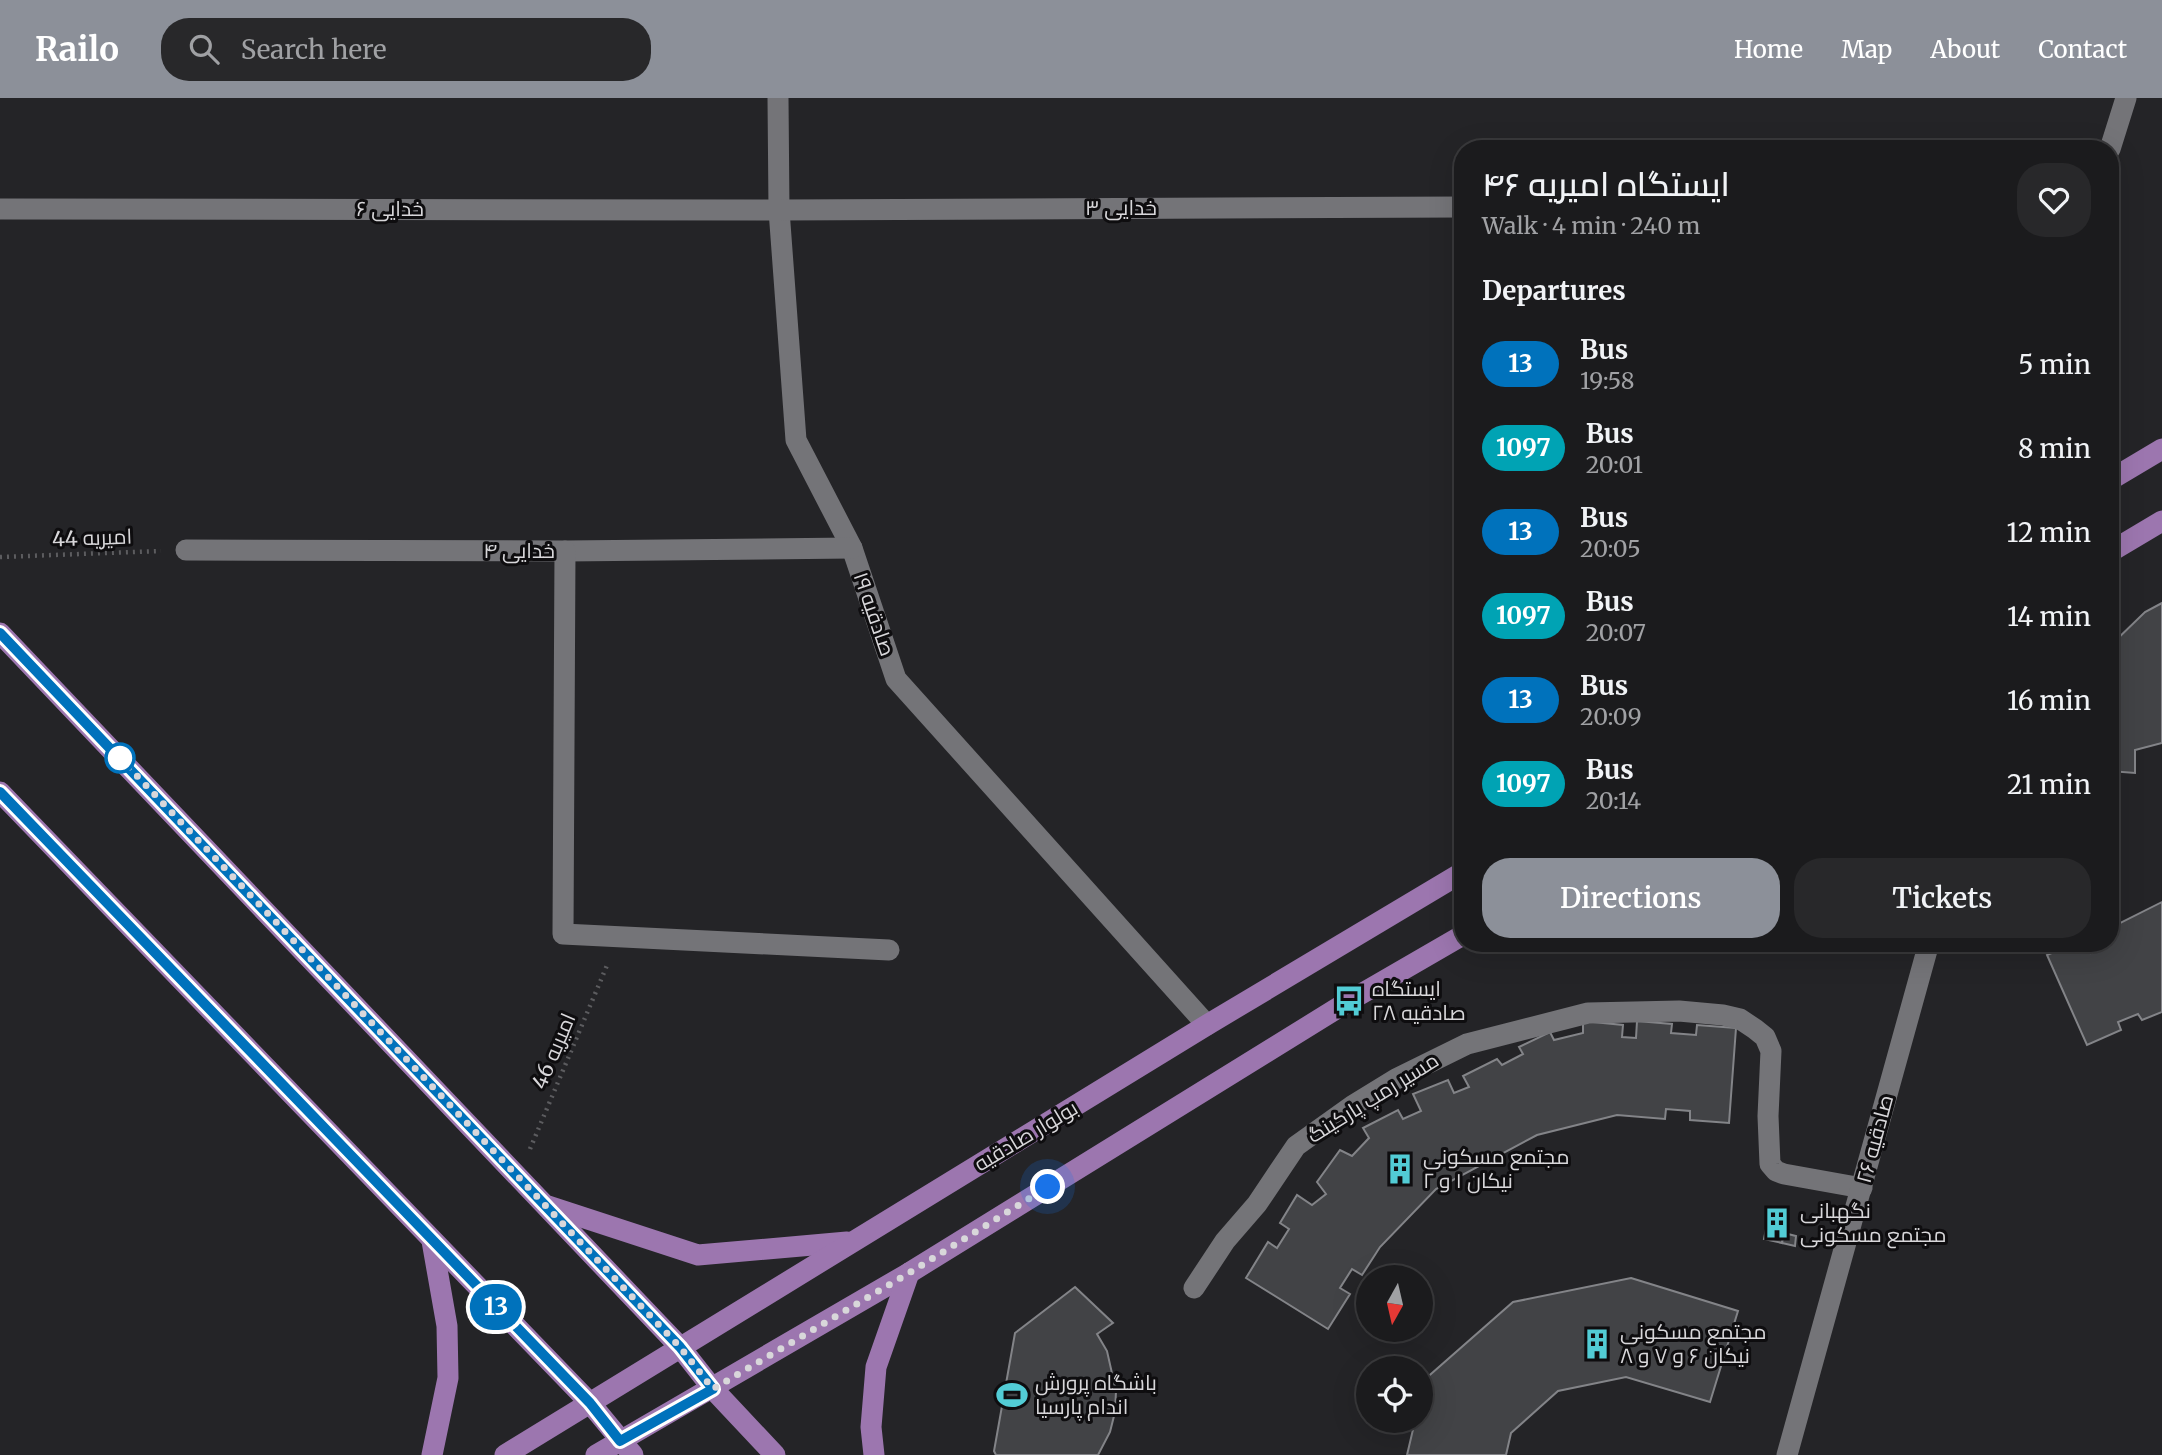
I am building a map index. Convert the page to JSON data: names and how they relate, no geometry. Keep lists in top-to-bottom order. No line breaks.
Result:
{"streets":{"main road":["بولوار صادقیه"],"street":["خدایی ۳","خدایی ۶","خدایی ۴","صادقیه ۱۹","مسیر رمپ پارکینگ","صادقیه ۲۶"],"path":["امیریه 44","امیریه 46"]},"crossings":[["خدایی ۳","خدایی ۶"],["خدایی ۳","صادقیه ۱۹"],["خدایی ۶","صادقیه ۱۹"],["امیریه 44","خدایی ۴"],["خدایی ۴","صادقیه ۱۹"],["صادقیه ۱۹","بولوار صادقیه"],["مسیر رمپ پارکینگ","صادقیه ۲۶"]],"places":{"bus stop":["ایستگاه صادقیه ۲۸"],"building":["مجتمع مسکونی نیکان ۱ و ۲","نگهبانی مجتمع مسکونی","مجتمع مسکونی نیکان ۶ و ۷ و ۸"],"sports":["باشگاه پرورش اندام پارسیا"]},"lines":["bus line 13"],"north":"bottom","page":{"header":"Railo","search":"Search here","nav":["Home","Map","About","Contact"],"on_map":"13","heading":[["ایستگاه امیریه ۴۶","Walk · 4 min · 240 m"],"Departures"],"list":[{"mark":"13","name":"Bus","note":"19:58","value":"5 min"},{"mark":"1097","name":"Bus","note":"20:01","value":"8 min"},{"mark":"13","name":"Bus","note":"20:05","value":"12 min"},{"mark":"1097","name":"Bus","note":"20:07","value":"14 min"},{"mark":"13","name":"Bus","note":"20:09","value":"16 min"},{"mark":"1097","name":"Bus","note":"20:14","value":"21 min"}],"buttons":["Directions","Tickets"]}}
